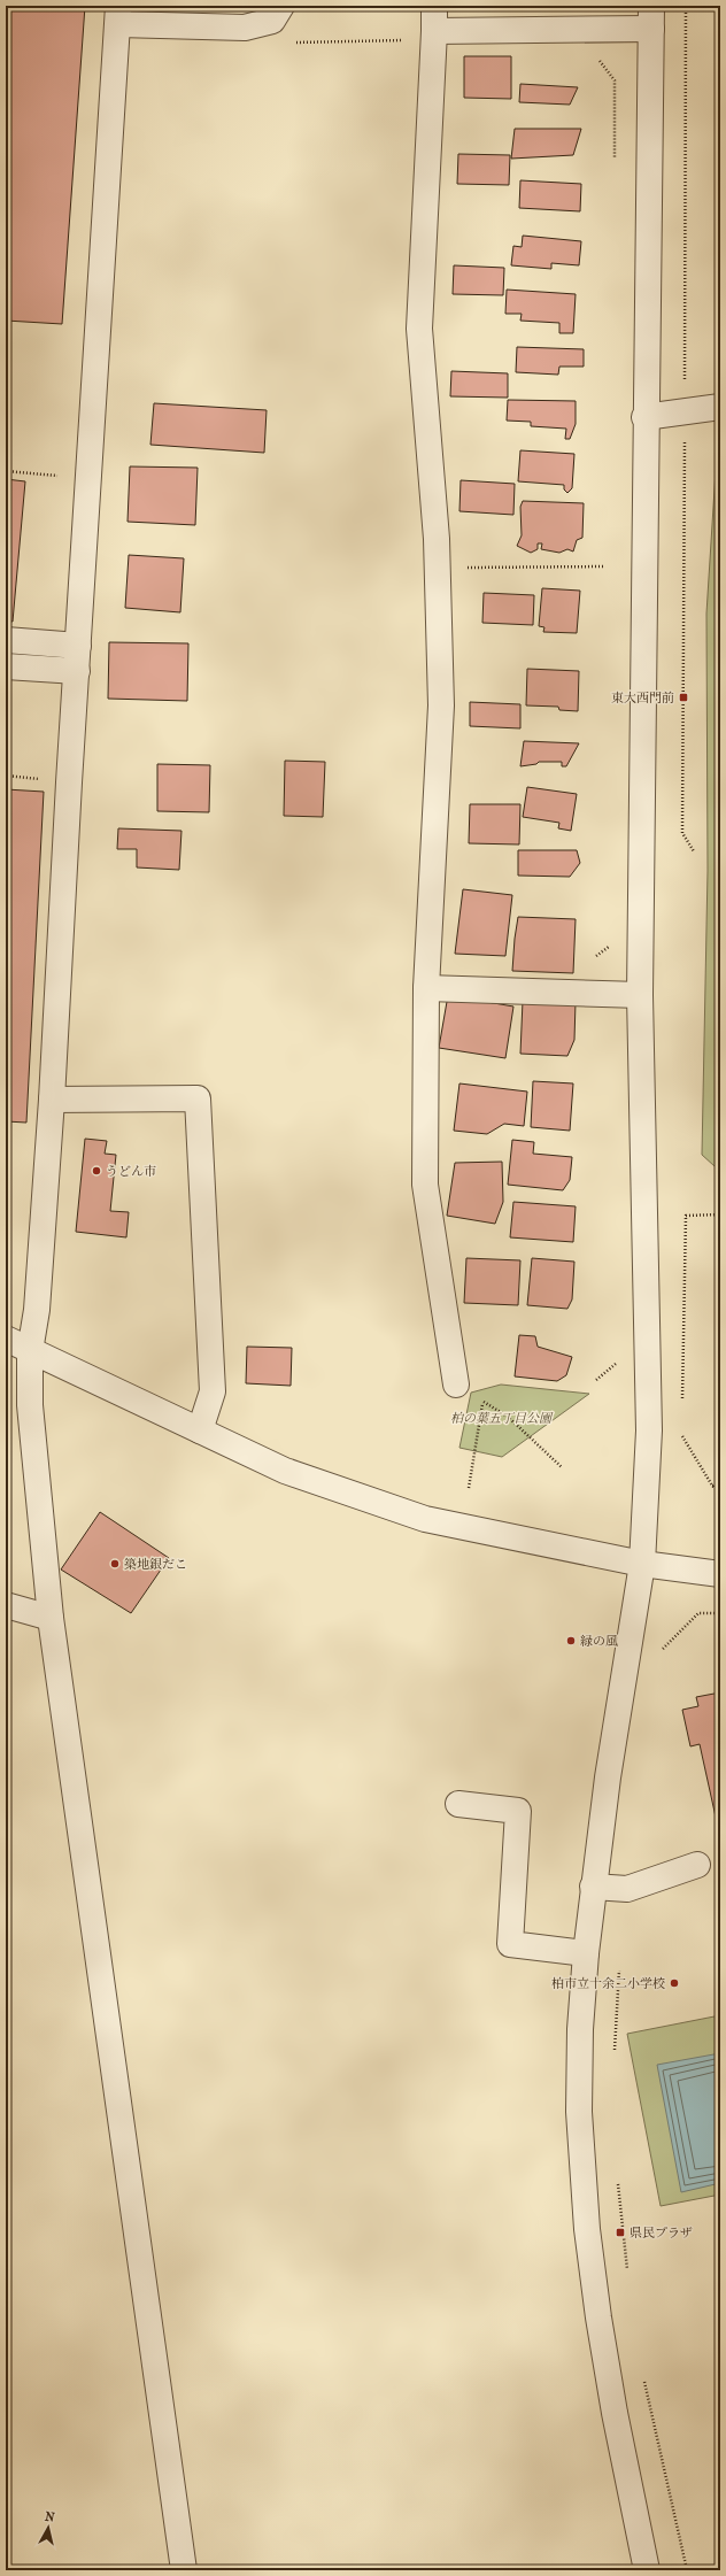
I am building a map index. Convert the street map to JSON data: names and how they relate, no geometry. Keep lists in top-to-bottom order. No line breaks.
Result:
{"parks":["柏の葉五丁目公園"],"places":{"transit":["東大西門前","県民プラザ"],"other":["うどん市","築地銀だこ","緑の風","柏市立十余二小学校"]},"north":"top"}
